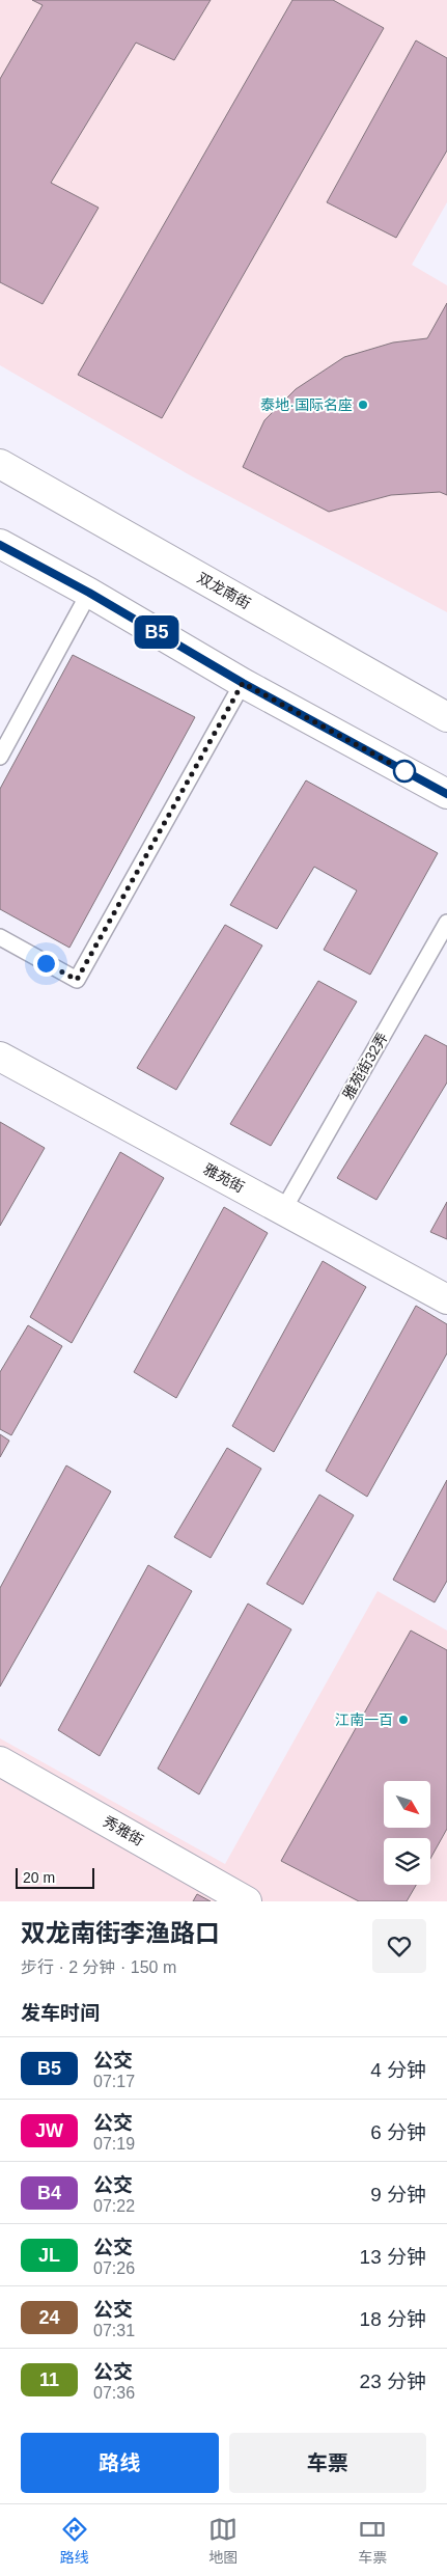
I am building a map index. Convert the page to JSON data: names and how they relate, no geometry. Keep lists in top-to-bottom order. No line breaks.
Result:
{"streets":{"main road":["双龙南街","雅苑街","秀雅街"],"lane":["雅苑街32弄"]},"crossings":[["雅苑街32弄","雅苑街"]],"places":["泰地·国际名座","江南一百"],"lines":["bus line B5"],"scale_bar":"20 m","north":"bottom right","page":{"on_map":"B5","scale":"20 m","heading":[["双龙南街李渔路口","步行 · 2 分钟 · 150 m"],"发车时间"],"list":[{"mark":"B5","name":"公交","note":"07:17","value":"4 分钟"},{"mark":"JW","name":"公交","note":"07:19","value":"6 分钟"},{"mark":"B4","name":"公交","note":"07:22","value":"9 分钟"},{"mark":"JL","name":"公交","note":"07:26","value":"13 分钟"},{"mark":"24","name":"公交","note":"07:31","value":"18 分钟"},{"mark":"11","name":"公交","note":"07:36","value":"23 分钟"}],"buttons":["路线","车票"],"tabs":["路线","地图","车票"]}}
